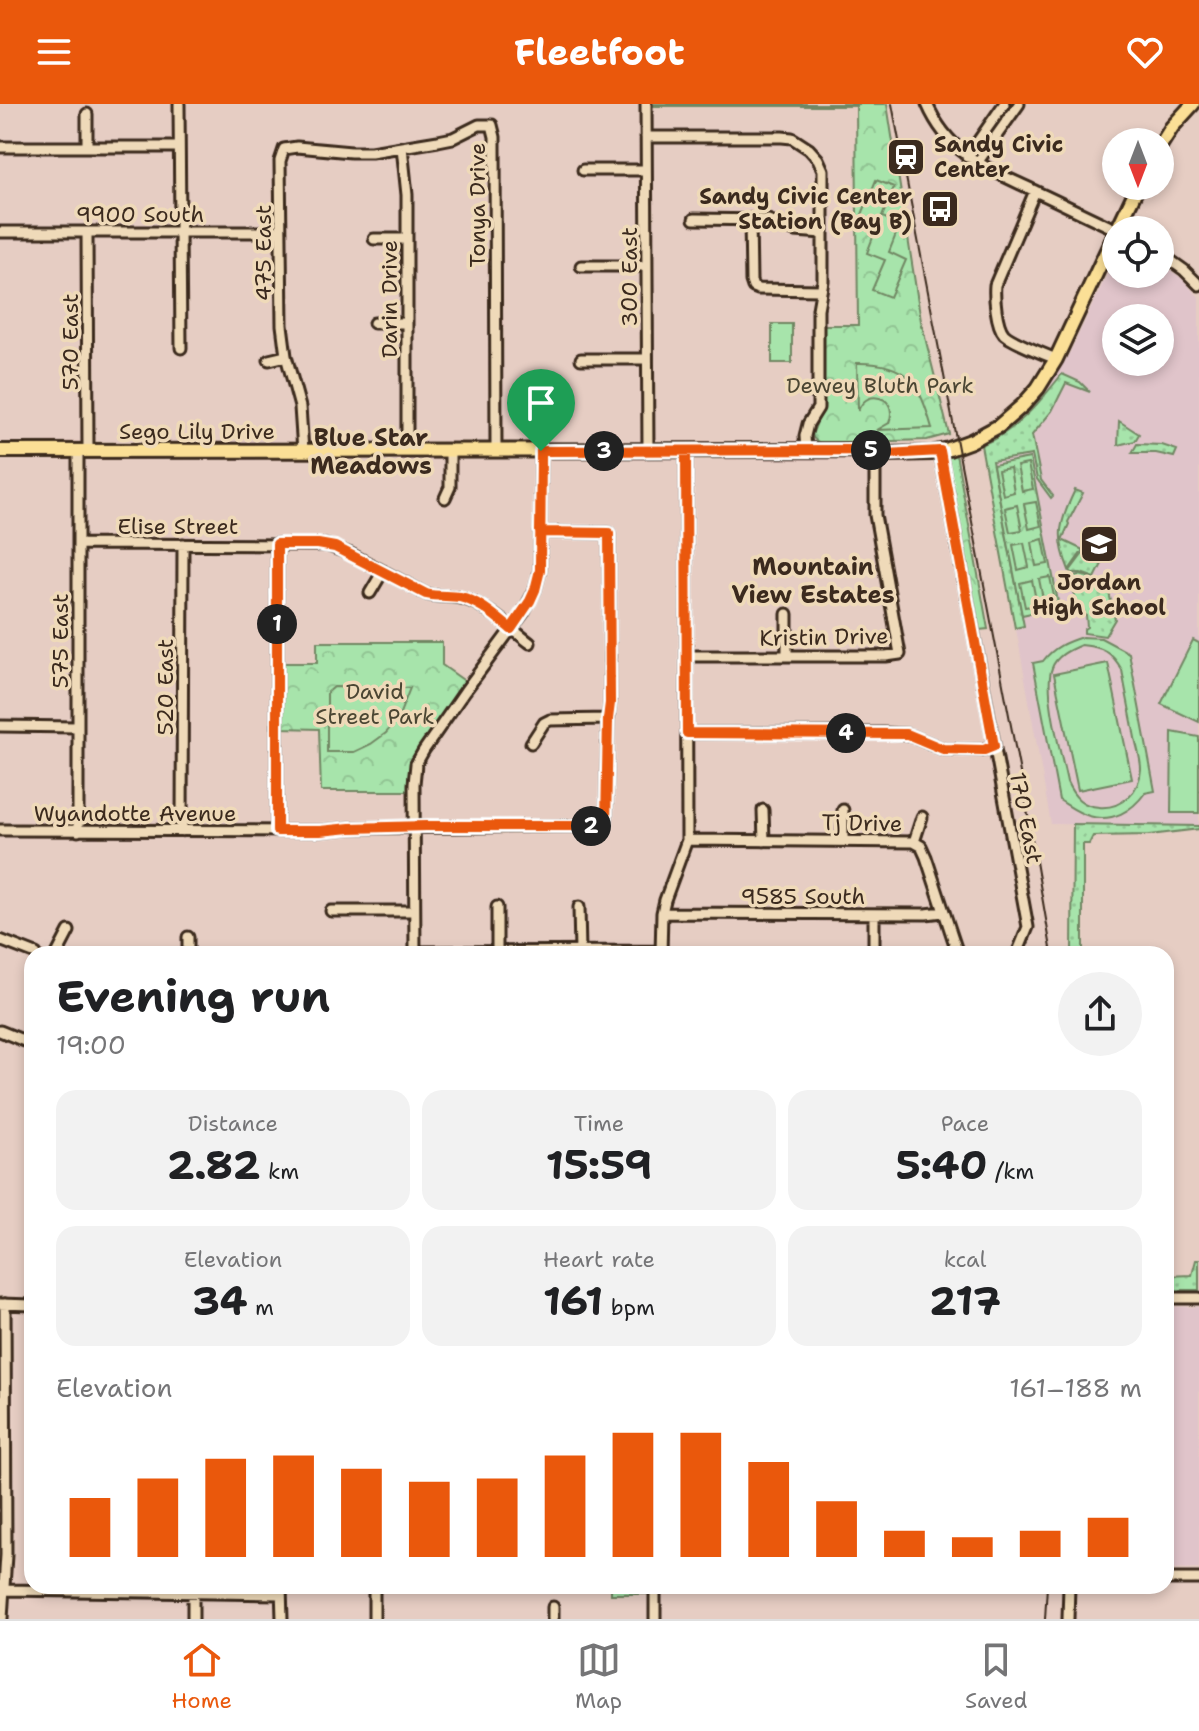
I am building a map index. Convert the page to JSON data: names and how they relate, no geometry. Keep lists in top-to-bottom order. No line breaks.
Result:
{"streets":{"main road":["Sego Lily Drive"],"street":["Tonya Drive","9900 South","475 East","300 East","Darin Drive","570 East","Elise Street","Kristin Drive","575 East","520 East","Wyandotte Avenue","170 East","Tj Drive","9585 South"]},"crossings":[["Tonya Drive","475 East"],["Tonya Drive","Darin Drive"],["Tonya Drive","Sego Lily Drive"],["9900 South","475 East"],["9900 South","570 East"],["475 East","Sego Lily Drive"],["300 East","Sego Lily Drive"],["Darin Drive","Sego Lily Drive"],["570 East","Sego Lily Drive"],["570 East","575 East"],["Sego Lily Drive","Kristin Drive"],["Sego Lily Drive","575 East"],["Sego Lily Drive","170 East"],["Elise Street","575 East"],["Elise Street","520 East"],["575 East","Wyandotte Avenue"],["520 East","Wyandotte Avenue"],["Tj Drive","9585 South"]],"districts":["Blue Star Meadows","Mountain View Estates"],"parks":["Dewey Bluth Park","David Street Park"],"places":{"station":["Sandy Civic Center"],"bus stop":["Sandy Civic Center Station (Bay B)"],"school or university":["Jordan High School"]},"north":"bottom","page":{"header":"Fleetfoot","pins":["5","3","1","4","2"],"heading":["Evening run","19:00"],"stats":[["Distance","2.82 km"],["Time","15:59"],["Pace","5:40 /km"],["Elevation","34 m"],["Heart rate","161 bpm"],["kcal","217"]],"chart":["Elevation","161–188 m"],"tabs":["Home","Map","Saved"]}}
